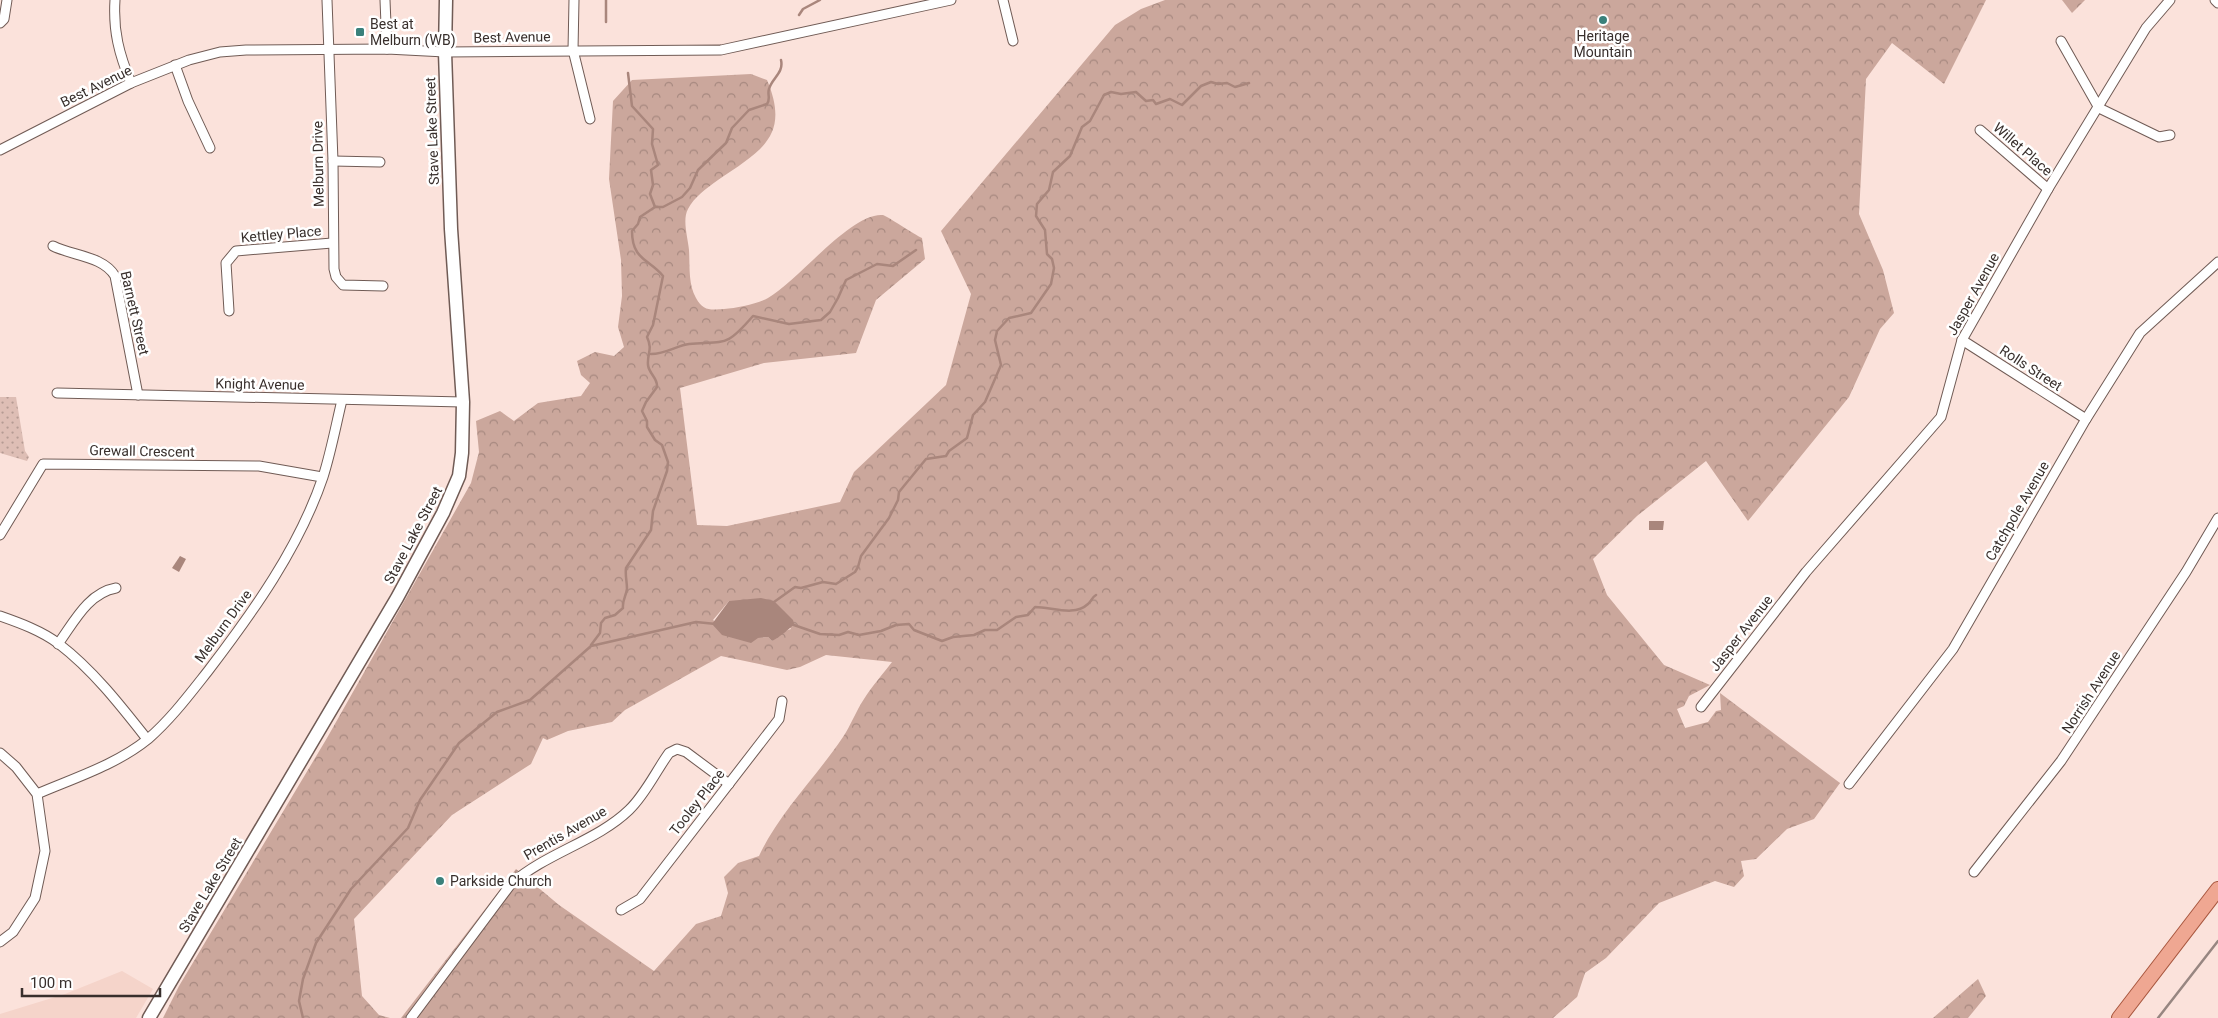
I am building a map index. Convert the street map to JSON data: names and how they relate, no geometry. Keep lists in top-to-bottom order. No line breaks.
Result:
{"streets":{"main road":["Stave Lake Street"],"street":["Best Avenue","Willet Place","Melburn Drive","Kettley Place","Jasper Avenue","Barnett Street","Rolls Street","Knight Avenue","Grewall Crescent","Catchpole Avenue","Norrish Avenue","Tooley Place","Prentis Avenue"]},"crossings":[["Best Avenue","Stave Lake Street"],["Best Avenue","Melburn Drive"],["Stave Lake Street","Knight Avenue"],["Willet Place","Jasper Avenue"],["Melburn Drive","Kettley Place"],["Melburn Drive","Knight Avenue"],["Melburn Drive","Grewall Crescent"],["Jasper Avenue","Rolls Street"],["Barnett Street","Knight Avenue"],["Rolls Street","Catchpole Avenue"],["Tooley Place","Prentis Avenue"]],"places":{"other":["Heritage Mountain","Parkside Church"],"transit":["Best at Melburn (WB)"]},"scale_bar":"100 m"}
